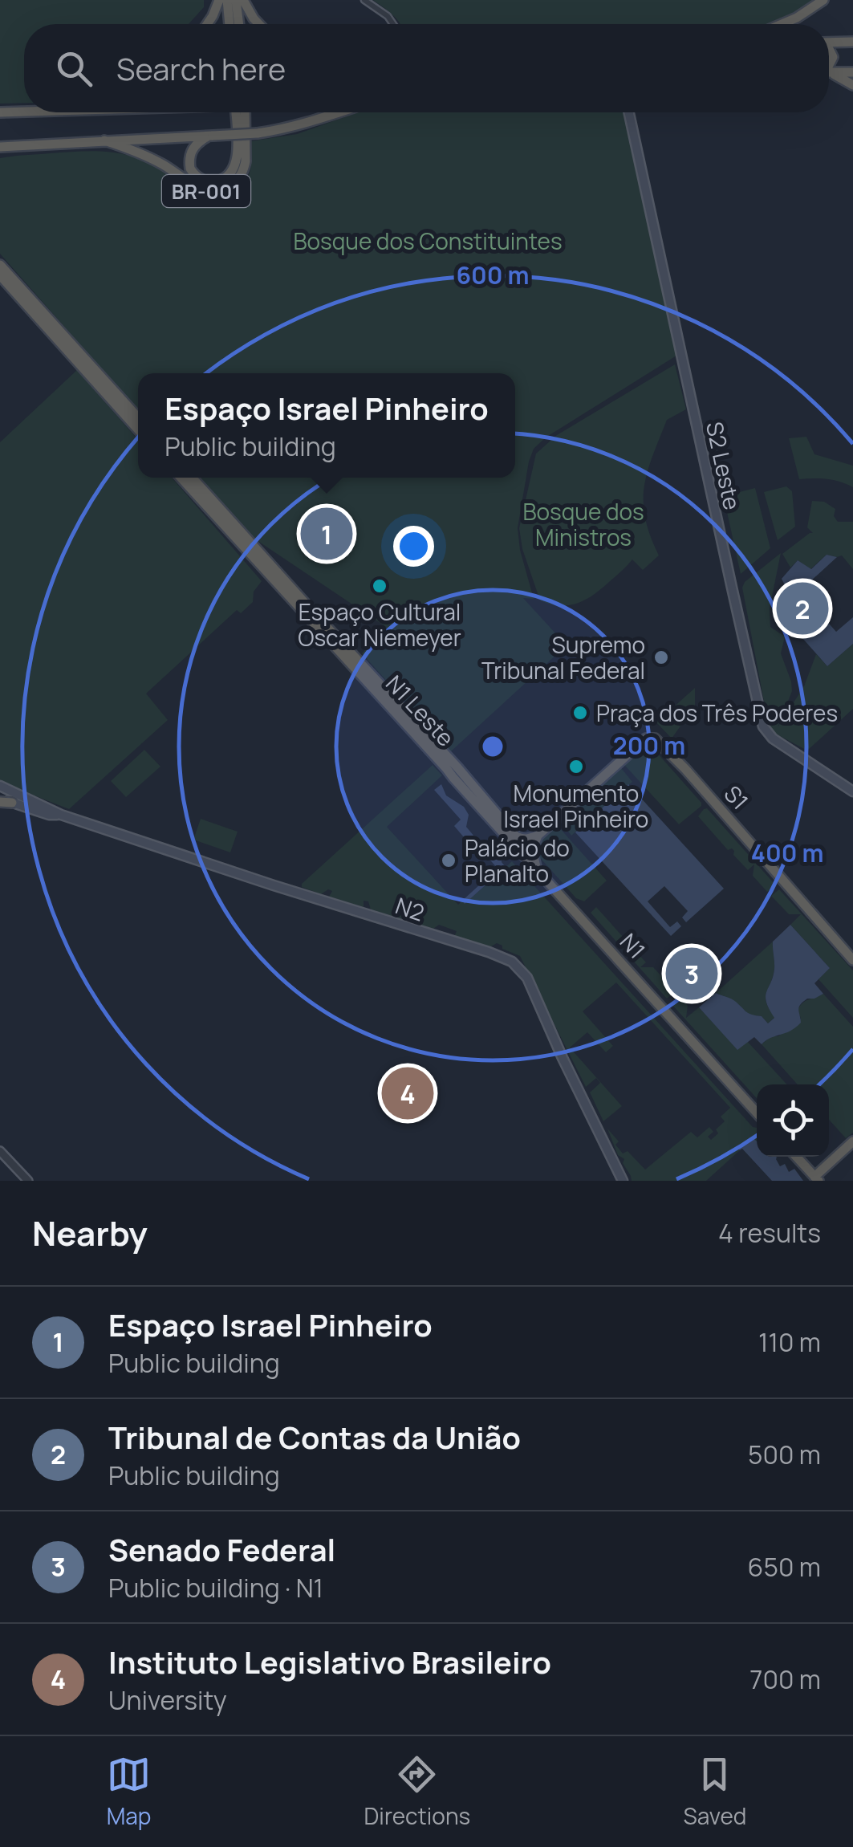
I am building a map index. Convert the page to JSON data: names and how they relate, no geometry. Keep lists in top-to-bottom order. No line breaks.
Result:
{"streets":{"highway":["BR-001","N1 Leste","S1","N1"],"main road":["S2 Leste","N2"]},"crossings":[["N1 Leste","S1"],["N1 Leste","N1"]],"parks":["Bosque dos Constituintes","Bosque dos Ministros"],"places":["Espaço Cultural Oscar Niemeyer","Supremo Tribunal Federal","Praça dos Três Poderes","Monumento Israel Pinheiro","Palácio do Planalto"],"page":{"search":"Search here","popup":["Espaço Israel Pinheiro","Public building"],"pins":["1","2","3","4"],"heading":["Nearby","4 results"],"list":[{"mark":"1","name":"Espaço Israel Pinheiro","note":"Public building","value":"110 m"},{"mark":"2","name":"Tribunal de Contas da União","note":"Public building","value":"500 m"},{"mark":"3","name":"Senado Federal","note":"Public building · N1","value":"650 m"},{"mark":"4","name":"Instituto Legislativo Brasileiro","note":"University","value":"700 m"}],"nav":["Map","Directions","Saved"]},"rings":["600 m","200 m","400 m"]}
